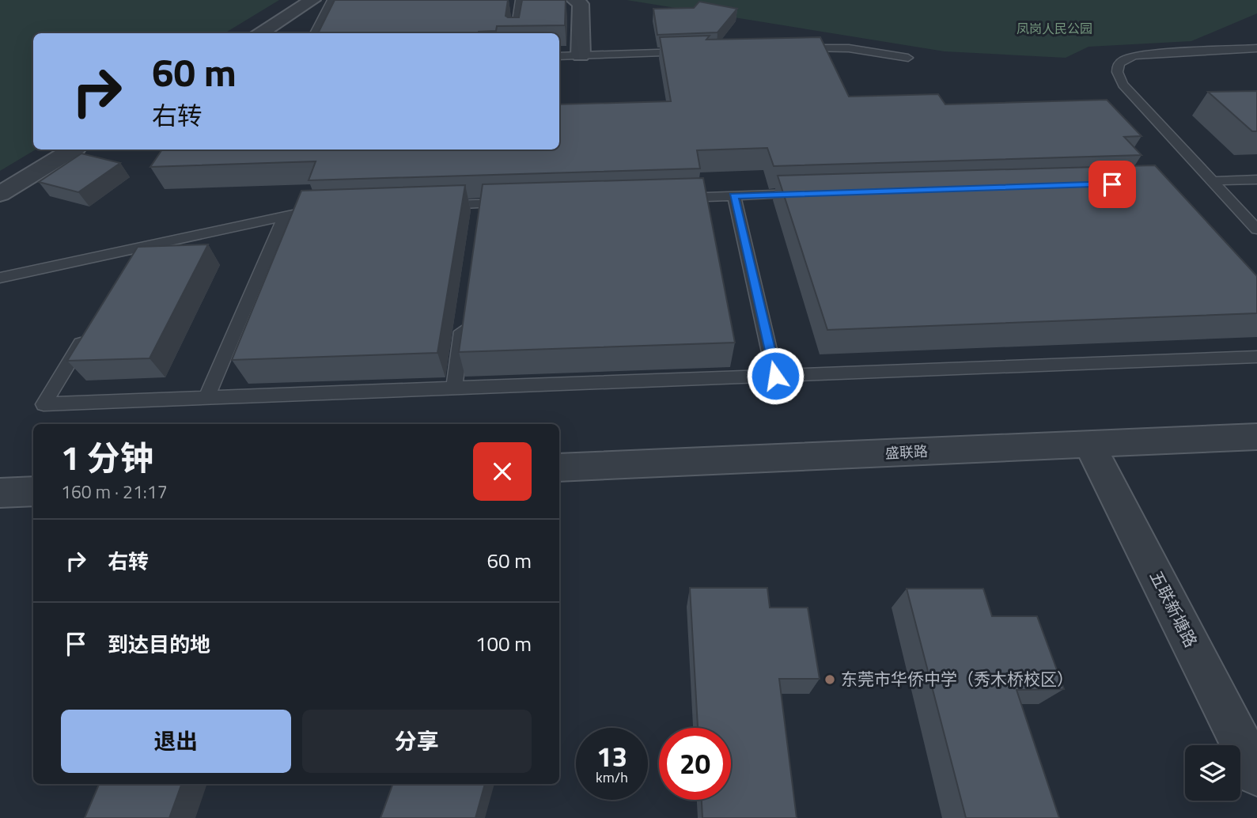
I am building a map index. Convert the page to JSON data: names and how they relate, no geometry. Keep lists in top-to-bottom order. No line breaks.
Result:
{"streets":{"street":["盛联路","五联新塘路"]},"crossings":[["盛联路","五联新塘路"]],"parks":["凤岗人民公园"],"places":["东莞市华侨中学（秀木桥校区）"],"page":{"turn":["60 m","右转"],"heading":["1 分钟","160 m · 21:17"],"list":[{"name":"右转","value":"60 m"},{"name":"到达目的地","value":"100 m"}],"buttons":["退出","分享"],"speed":"13 km/h","limit":"20"}}
